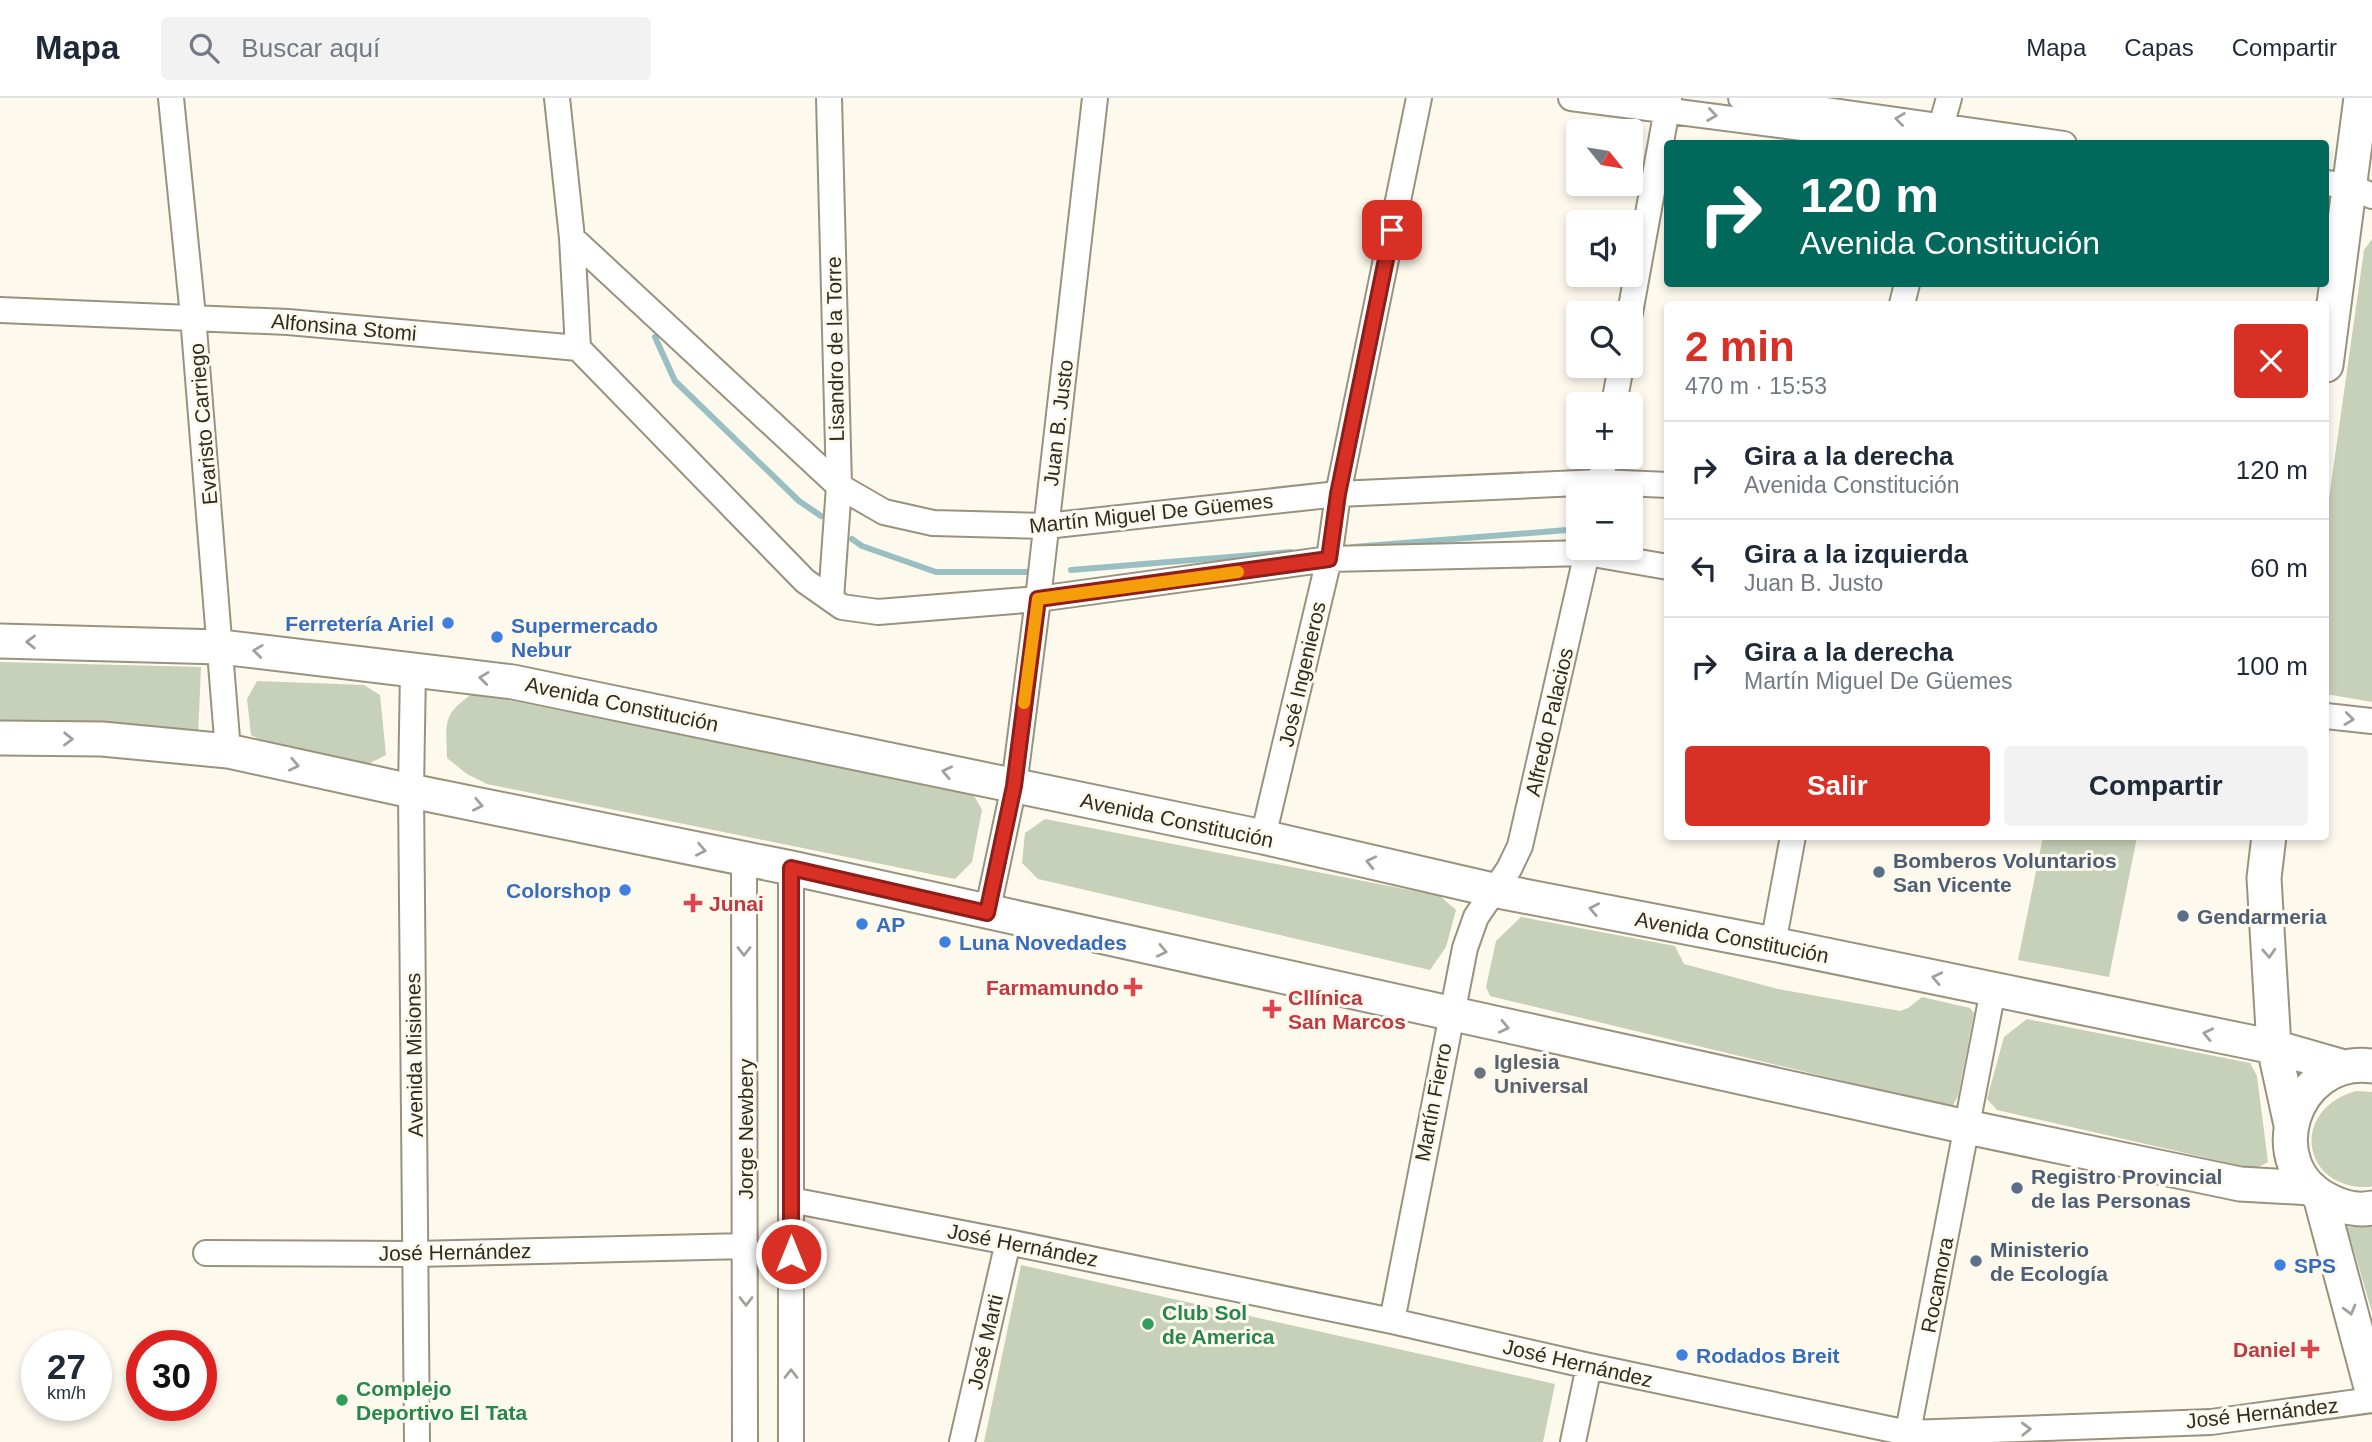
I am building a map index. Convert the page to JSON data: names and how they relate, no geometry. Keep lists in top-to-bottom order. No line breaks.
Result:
{"streets":{"main road":["Avenida Constitución"],"street":["Alfonsina Stomi","Lisandro de la Torre","Juan B. Justo","Evaristo Carriego","Martín Miguel De Güemes","José Ingenieros","Alfredo Palacios","Avenida Misiones","Martín Fierro","Jorge Newbery","José Hernández","Rocamora","José Marti"]},"crossings":[["Alfonsina Stomi","Evaristo Carriego"],["Lisandro de la Torre","Martín Miguel De Güemes"],["Juan B. Justo","Martín Miguel De Güemes"],["Juan B. Justo","Avenida Constitución"],["Evaristo Carriego","Avenida Constitución"],["Martín Miguel De Güemes","José Ingenieros"],["José Ingenieros","Avenida Constitución"],["Avenida Constitución","Alfredo Palacios"],["Avenida Constitución","Avenida Misiones"],["Avenida Constitución","Martín Fierro"],["Avenida Constitución","Rocamora"],["Alfredo Palacios","Martín Fierro"],["Avenida Misiones","José Hernández"],["Martín Fierro","José Hernández"],["Jorge Newbery","José Hernández"],["José Hernández","Rocamora"],["José Hernández","José Marti"]],"places":{"other":["Ferretería Ariel","Supermercado Nebur","Bomberos Voluntarios San Vicente","Colorshop","Gendarmeria","AP","Luna Novedades","Iglesia Universal","Registro Provincial de las Personas","Ministerio de Ecología","SPS","Club Sol de America","Rodados Breit","Complejo Deportivo El Tata"],"health":["Junai","Farmamundo","Cllínica San Marcos","Daniel"]},"north":"bottom right","page":{"header":"Mapa","search":"Buscar aquí","nav":["Mapa","Capas","Compartir"],"map_buttons":["+","−"],"turn":["120 m","Avenida Constitución"],"heading":["2 min","470 m · 15:53"],"list":[{"name":"Gira a la derecha","note":"Avenida Constitución","value":"120 m"},{"name":"Gira a la izquierda","note":"Juan B. Justo","value":"60 m"},{"name":"Gira a la derecha","note":"Martín Miguel De Güemes","value":"100 m"}],"buttons":["Salir","Compartir"],"speed":"27 km/h","limit":"30"}}
